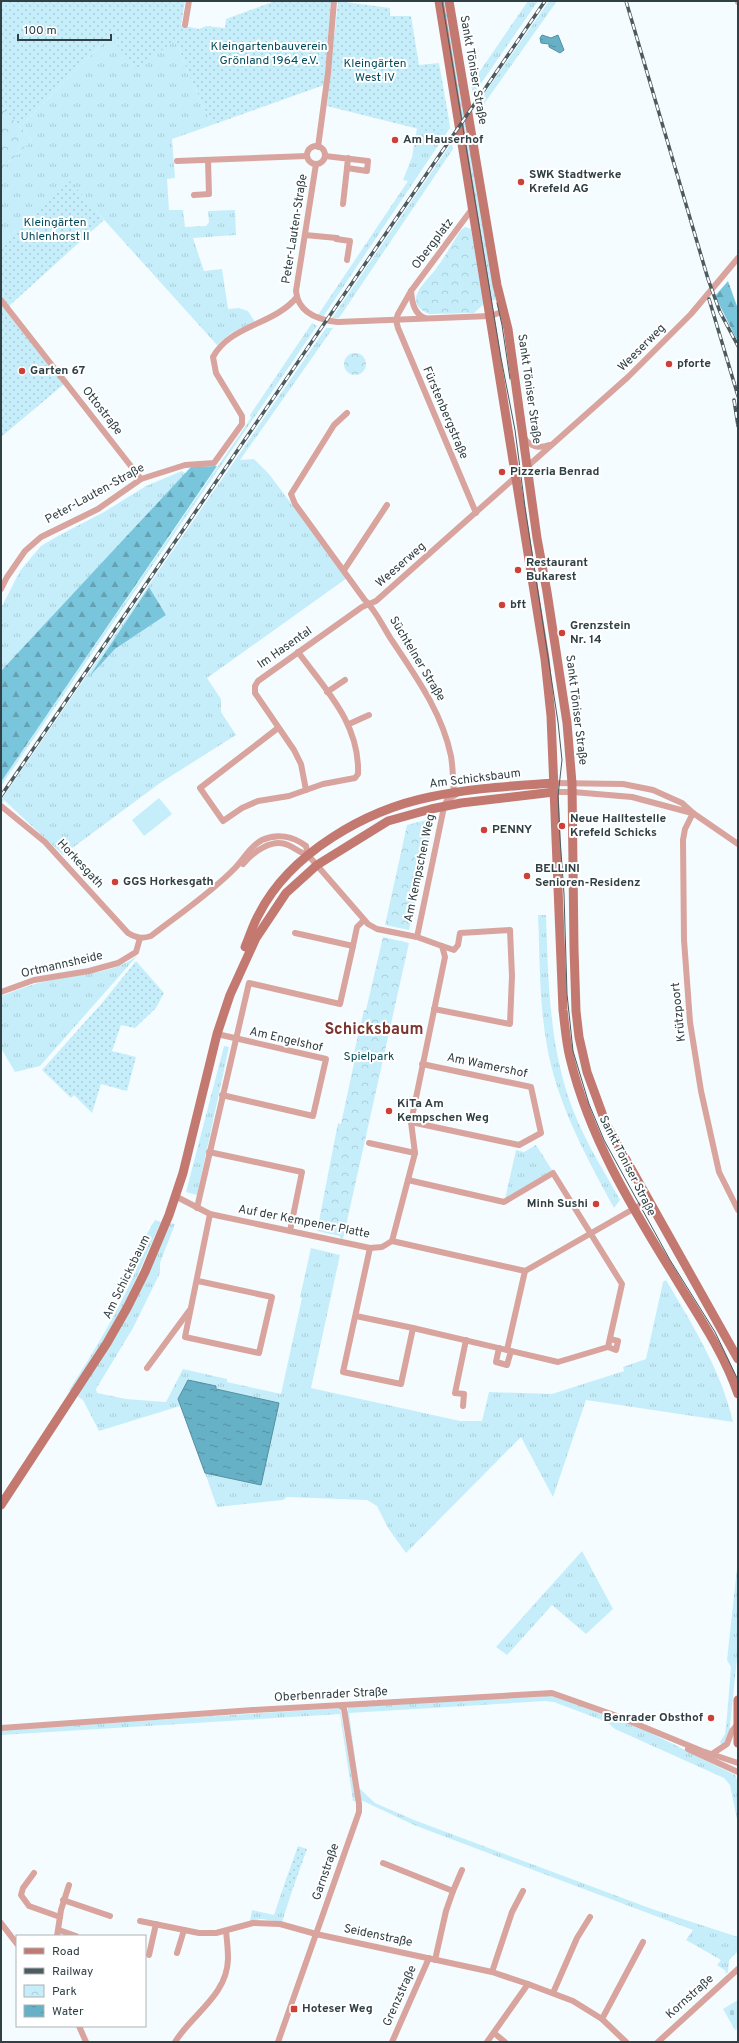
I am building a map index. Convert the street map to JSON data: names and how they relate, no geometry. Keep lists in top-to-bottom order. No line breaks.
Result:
{"streets":{"main road":["Sankt Töniser Straße","Am Schicksbaum"],"street":["Peter-Lauten-Straße","Obergplatz","Weeserweg","Ottostraße","Fürstenbergstraße","Im Hasental","Süchtelner Straße","Horkesgath","Am Kempschen Weg","Ortmannsheide","Krützpoort","Am Engelshof","Am Wamershof","Auf der Kempener Platte","Oberbenrader Straße","Garnstraße","Seidenstraße","Grenzstraße","Kornstraße"]},"crossings":[["Sankt Töniser Straße","Obergplatz"],["Sankt Töniser Straße","Weeserweg"],["Sankt Töniser Straße","Am Schicksbaum"],["Peter-Lauten-Straße","Obergplatz"],["Peter-Lauten-Straße","Ottostraße"],["Peter-Lauten-Straße","Fürstenbergstraße"],["Obergplatz","Fürstenbergstraße"],["Weeserweg","Fürstenbergstraße"],["Weeserweg","Im Hasental"],["Weeserweg","Süchtelner Straße"],["Im Hasental","Süchtelner Straße"],["Süchtelner Straße","Am Schicksbaum"],["Süchtelner Straße","Am Kempschen Weg"],["Am Schicksbaum","Am Kempschen Weg"],["Am Schicksbaum","Auf der Kempener Platte"],["Horkesgath","Ortmannsheide"],["Oberbenrader Straße","Garnstraße"],["Garnstraße","Seidenstraße"],["Seidenstraße","Grenzstraße"]],"districts":["Schicksbaum"],"parks":["Kleingartenbauverein Grönland 1964 e.V.","Kleingärten West IV","Kleingärten Uhlenhorst II","Spielpark"],"places":{"other":["Am Hauserhof","SWK Stadtwerke Krefeld AG","pforte","Garten 67","Pizzeria Benrad","Restaurant Bukarest","bft","Grenzstein Nr. 14","Neue Halltestelle Krefeld Schicks","PENNY","BELLINI Senioren-Residenz","GGS Horkesgath","KiTa Am Kempschen Weg","Minh Sushi","Benrader Obsthof"],"transit":["Hoteser Weg"]},"legend":["Road","Railway","Park","Water"],"scale_bar":"100 m"}
